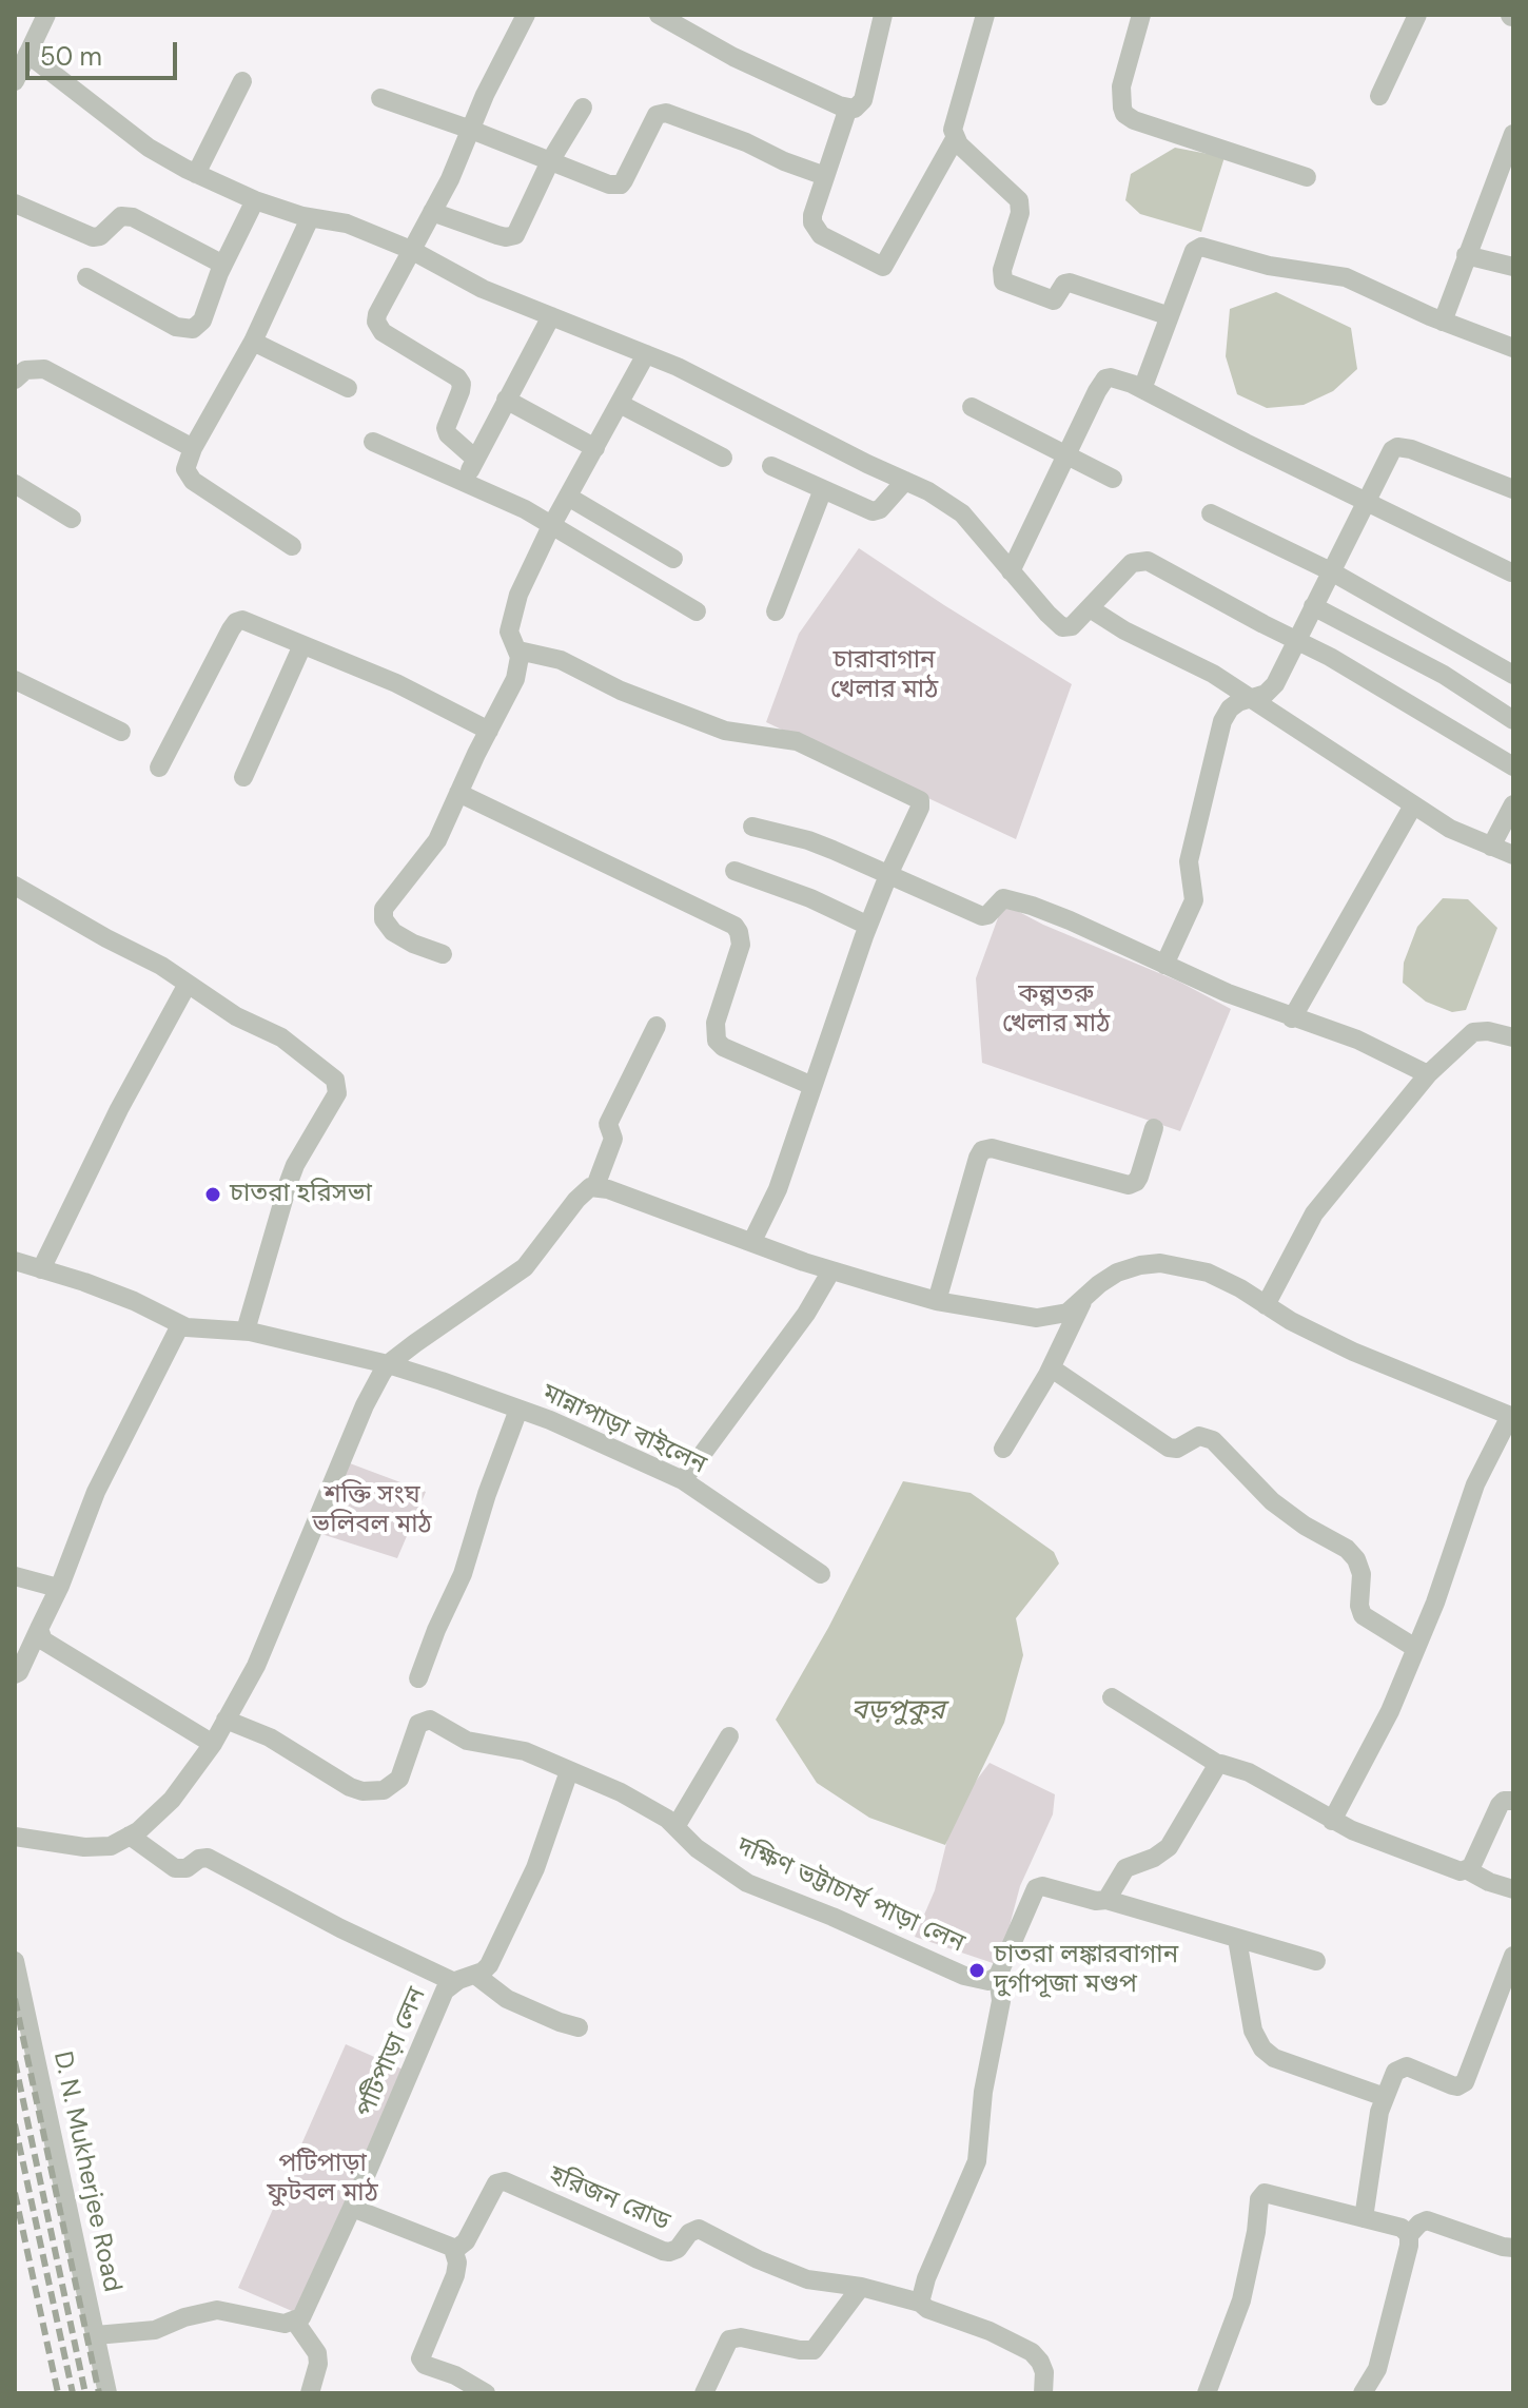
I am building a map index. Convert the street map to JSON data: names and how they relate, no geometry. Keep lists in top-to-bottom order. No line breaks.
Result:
{"streets":{"street":["মান্নাপাড়া বাইলেন","দক্ষিণ ভট্টাচার্য পাড়া লেন","পটিপাড়া লেন","D. N. Mukherjee Road","হরিজন রোড"]},"water":["বড়পুকুর"],"parks":["চারাবাগান খেলার মাঠ","কল্পতরু খেলার মাঠ","শক্তি সংঘ ভলিবল মাঠ","পটিপাড়া ফুটবল মাঠ"],"places":["চাতরা হরিসভা","চাতরা লঙ্কারবাগান দুর্গাপূজা মণ্ডপ"],"scale_bar":"50 m"}
